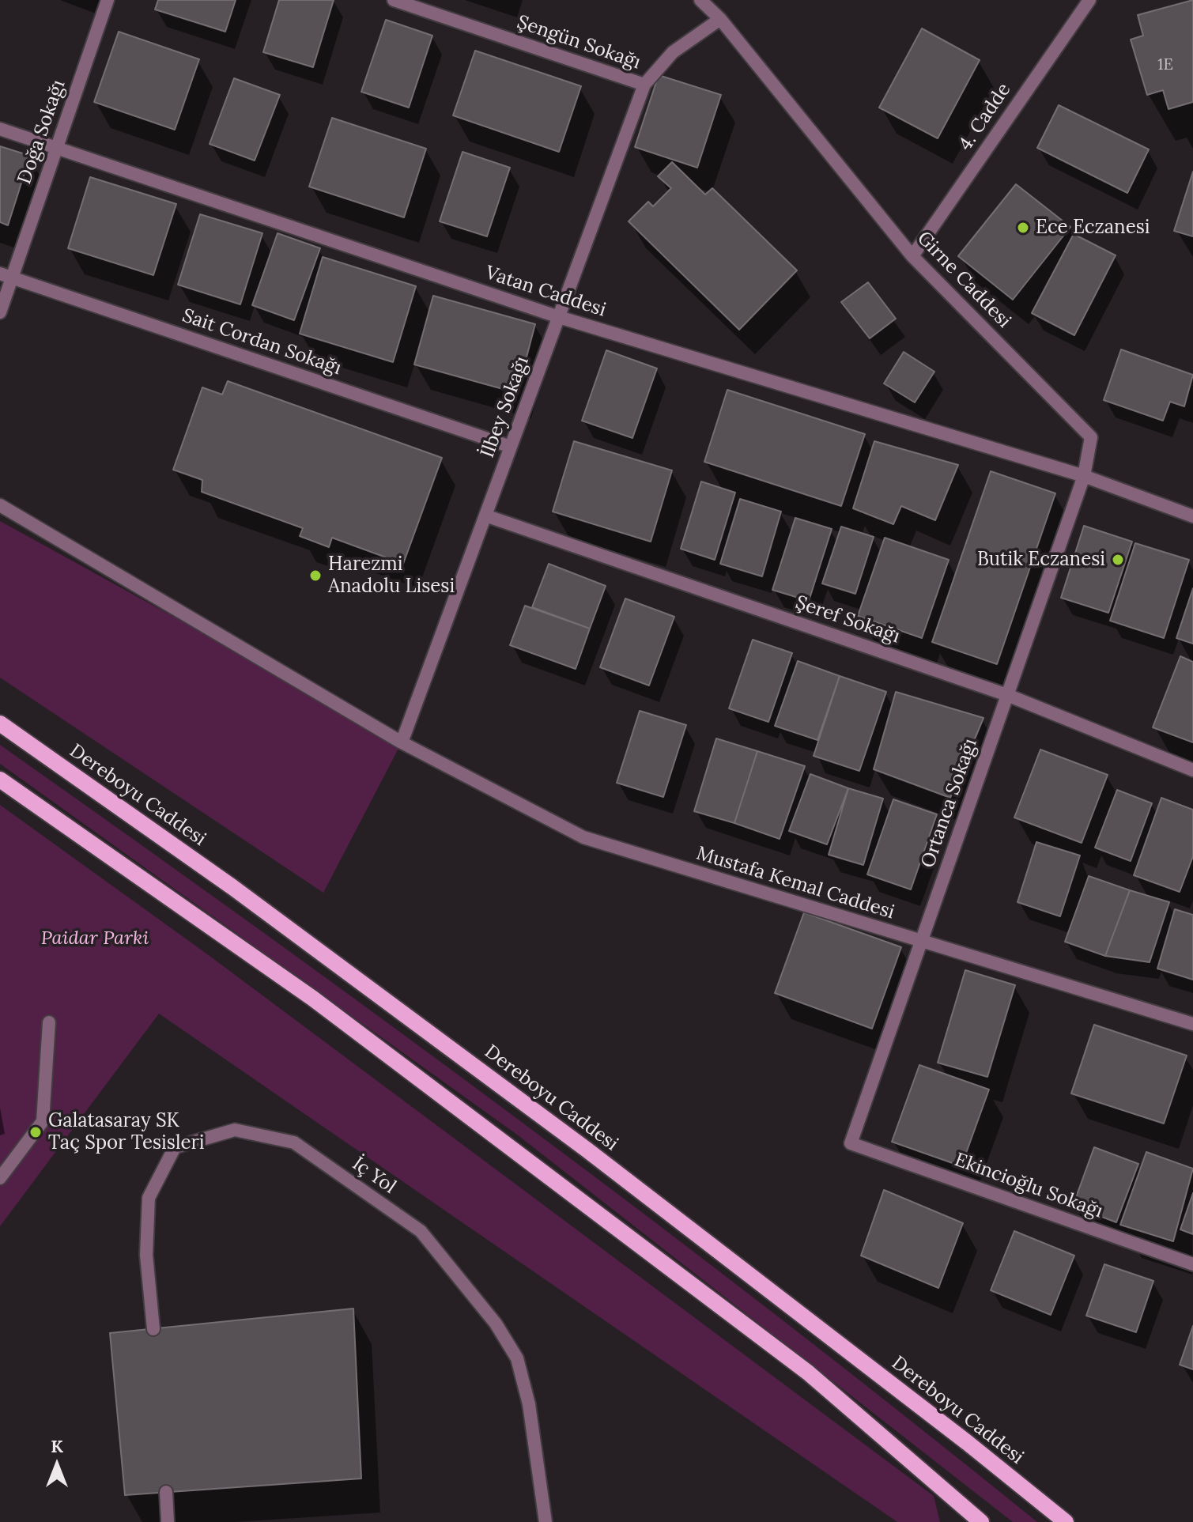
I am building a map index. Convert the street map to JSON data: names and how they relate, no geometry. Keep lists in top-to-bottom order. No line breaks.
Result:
{"streets":{"main road":["Dereboyu Caddesi"],"street":["Şengün Sokağı","4. Cadde","Doğa Sokağı","Girne Caddesi","Vatan Caddesi","Sait Cordan Sokağı","İlbey Sokağı","Şeref Sokağı","Ortanca Sokağı","Mustafa Kemal Caddesi","İç Yol","Ekincioğlu Sokağı"]},"crossings":[["Şengün Sokağı","İlbey Sokağı"],["4. Cadde","Girne Caddesi"],["Doğa Sokağı","Vatan Caddesi"],["Doğa Sokağı","Sait Cordan Sokağı"],["Girne Caddesi","Vatan Caddesi"],["Girne Caddesi","Ortanca Sokağı"],["Vatan Caddesi","İlbey Sokağı"],["Vatan Caddesi","Ortanca Sokağı"],["Sait Cordan Sokağı","İlbey Sokağı"],["İlbey Sokağı","Şeref Sokağı"],["İlbey Sokağı","Mustafa Kemal Caddesi"],["Şeref Sokağı","Ortanca Sokağı"],["Ortanca Sokağı","Mustafa Kemal Caddesi"],["Ortanca Sokağı","Ekincioğlu Sokağı"]],"parks":["Paidar Parki"],"places":["Ece Eczanesi","Butik Eczanesi","Harezmi Anadolu Lisesi","Galatasaray SK Taç Spor Tesisleri"],"house_numbers":["1E"],"north":"top"}
